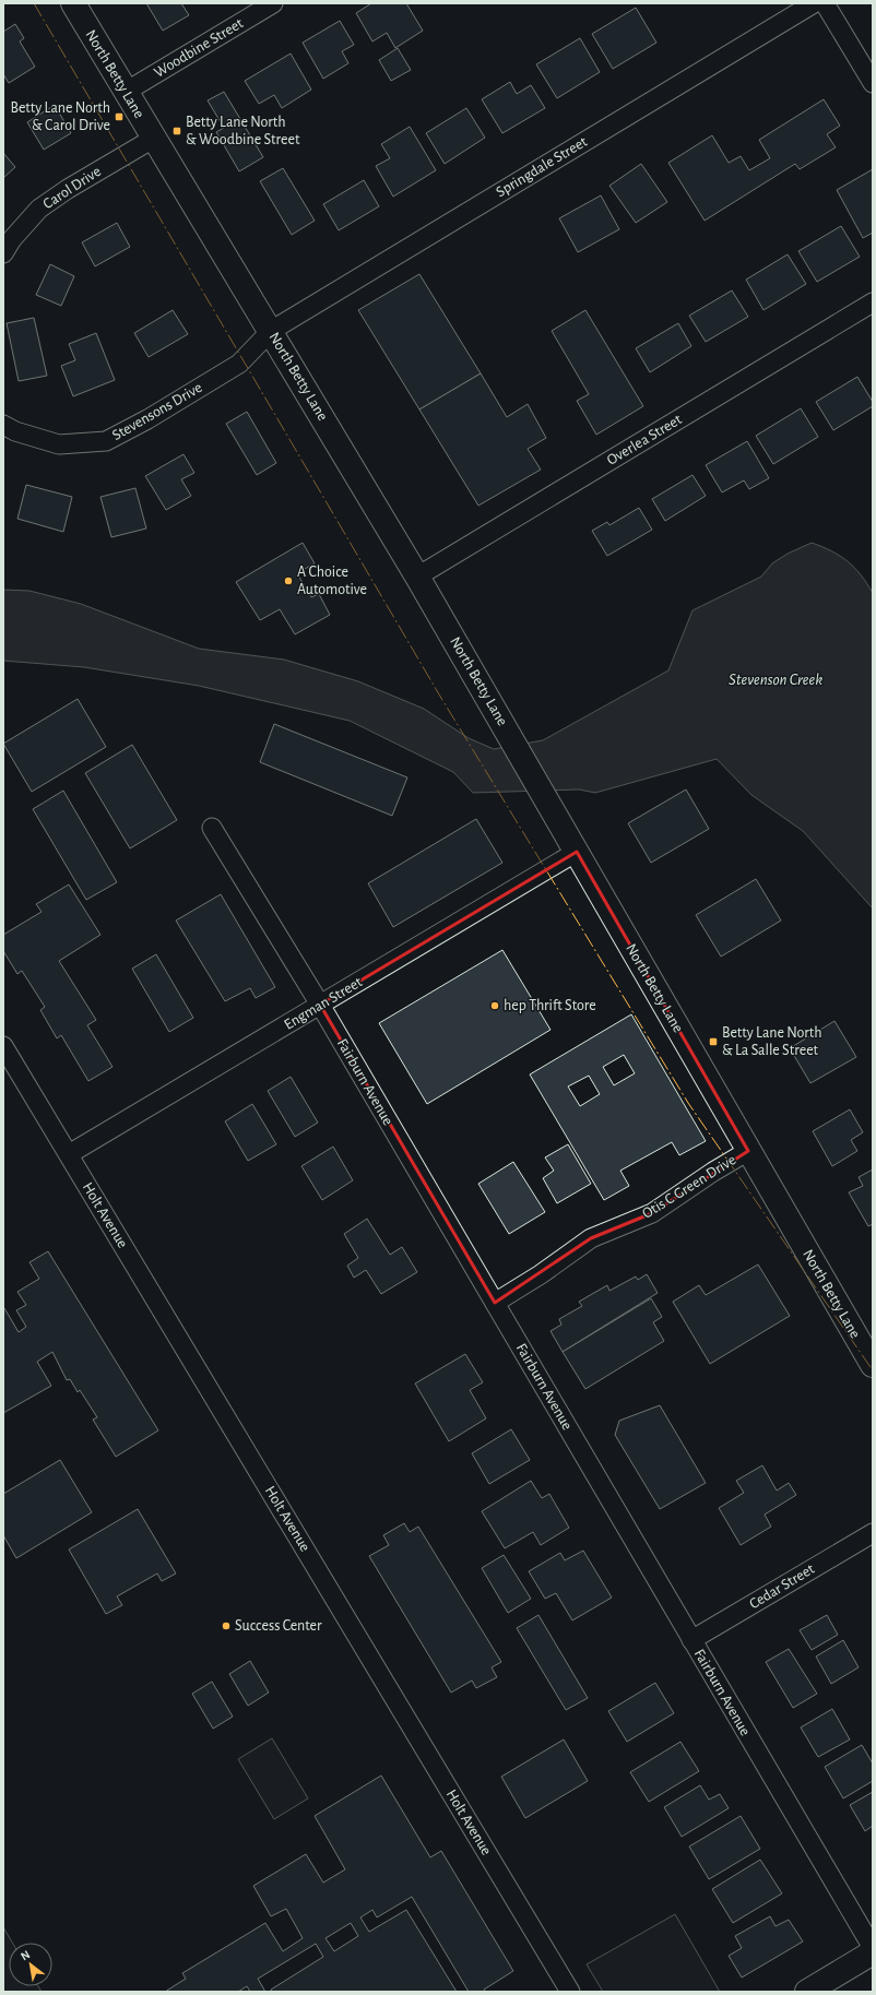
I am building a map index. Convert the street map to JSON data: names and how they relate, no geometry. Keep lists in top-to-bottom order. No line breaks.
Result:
{"streets":{"street":["Woodbine Street","North Betty Lane","Springdale Street","Carol Drive","Stevensons Drive","Overlea Street","Engman Street","Fairburn Avenue","Otis C Green Drive","Holt Avenue","Cedar Street"]},"crossings":[["Woodbine Street","North Betty Lane"],["North Betty Lane","Springdale Street"],["North Betty Lane","Carol Drive"],["North Betty Lane","Stevensons Drive"],["North Betty Lane","Overlea Street"],["North Betty Lane","Engman Street"],["North Betty Lane","Otis C Green Drive"],["Springdale Street","Stevensons Drive"],["Engman Street","Fairburn Avenue"],["Engman Street","Holt Avenue"],["Fairburn Avenue","Otis C Green Drive"],["Fairburn Avenue","Cedar Street"]],"water":["Stevenson Creek"],"places":{"transit":["Betty Lane North & Carol Drive","Betty Lane North & Woodbine Street","Betty Lane North & La Salle Street"],"other":["A Choice Automotive","hep Thrift Store","Success Center"]},"north":"top left"}
